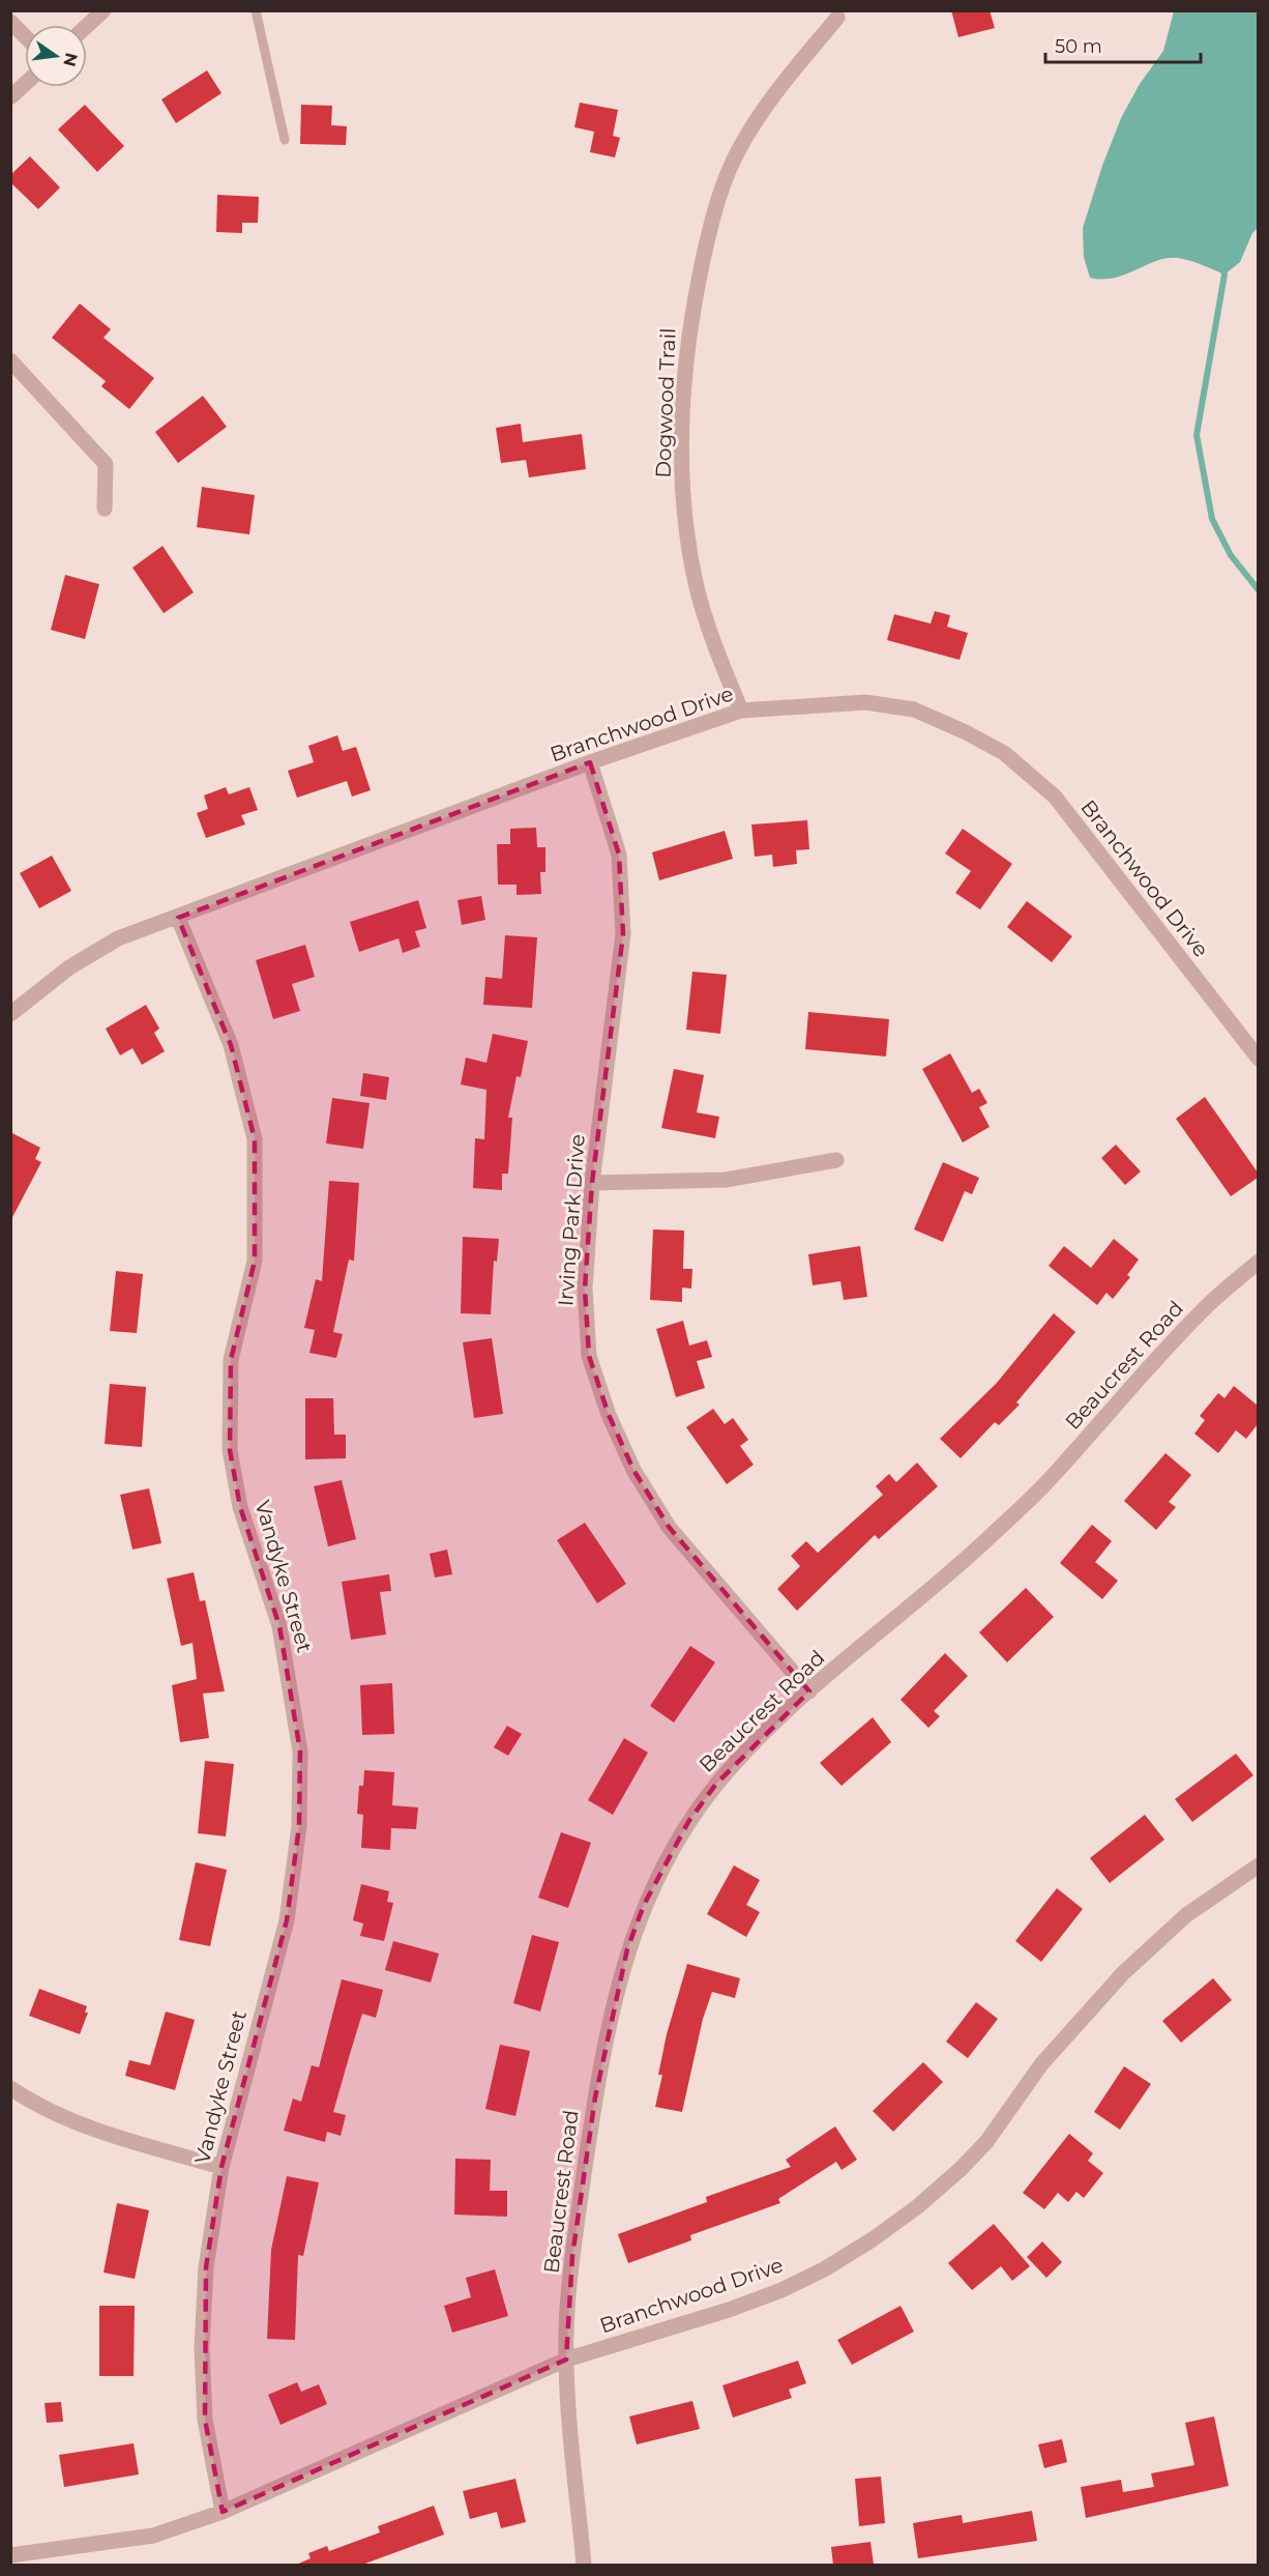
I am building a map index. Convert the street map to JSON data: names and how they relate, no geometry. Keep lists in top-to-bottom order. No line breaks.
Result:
{"streets":{"street":["Dogwood Trail","Branchwood Drive","Irving Park Drive","Beaucrest Road","Vandyke Street"]},"crossings":[["Dogwood Trail","Branchwood Drive"],["Branchwood Drive","Irving Park Drive"],["Branchwood Drive","Beaucrest Road"],["Branchwood Drive","Vandyke Street"],["Irving Park Drive","Beaucrest Road"]],"scale_bar":"50 m","north":"right"}
